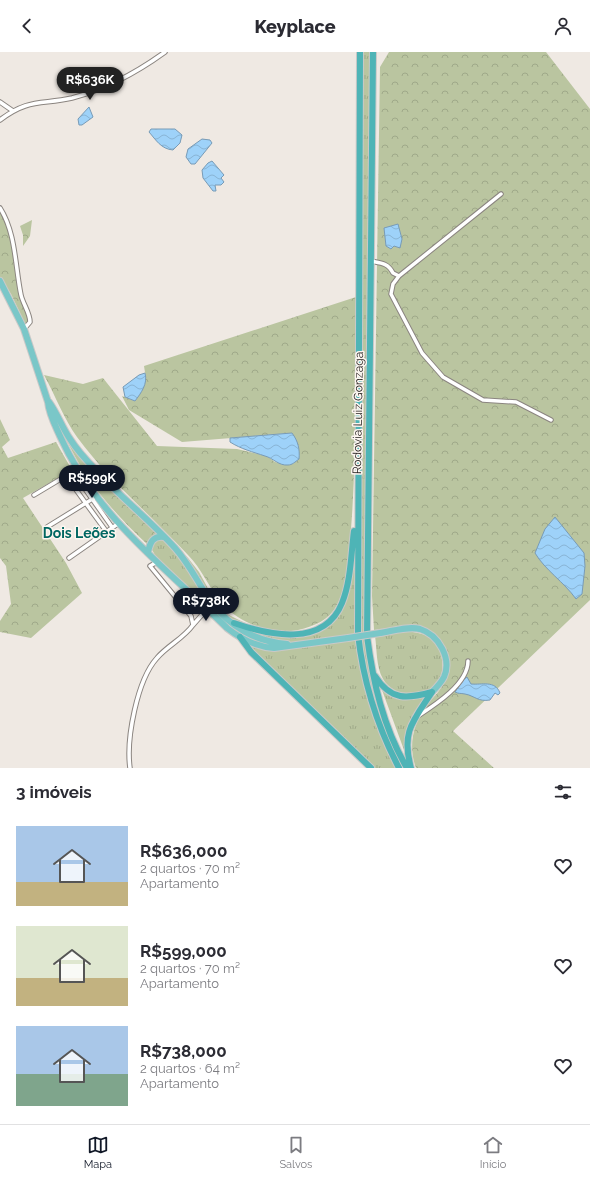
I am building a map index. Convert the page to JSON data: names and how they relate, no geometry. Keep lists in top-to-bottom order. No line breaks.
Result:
{"streets":{"highway":["Rodovia Luiz Gonzaga"]},"districts":["Dois Leões"],"page":{"header":"Keyplace","price":["R$636K","R$599K","R$738K"],"heading":"3 imóveis","list":[{"name":"R$636,000","note":"2 quartos · 70 m² · Apartamento"},{"name":"R$599,000","note":"2 quartos · 70 m² · Apartamento"},{"name":"R$738,000","note":"2 quartos · 64 m² · Apartamento"}],"tabs":["Mapa","Salvos","Início"]}}
